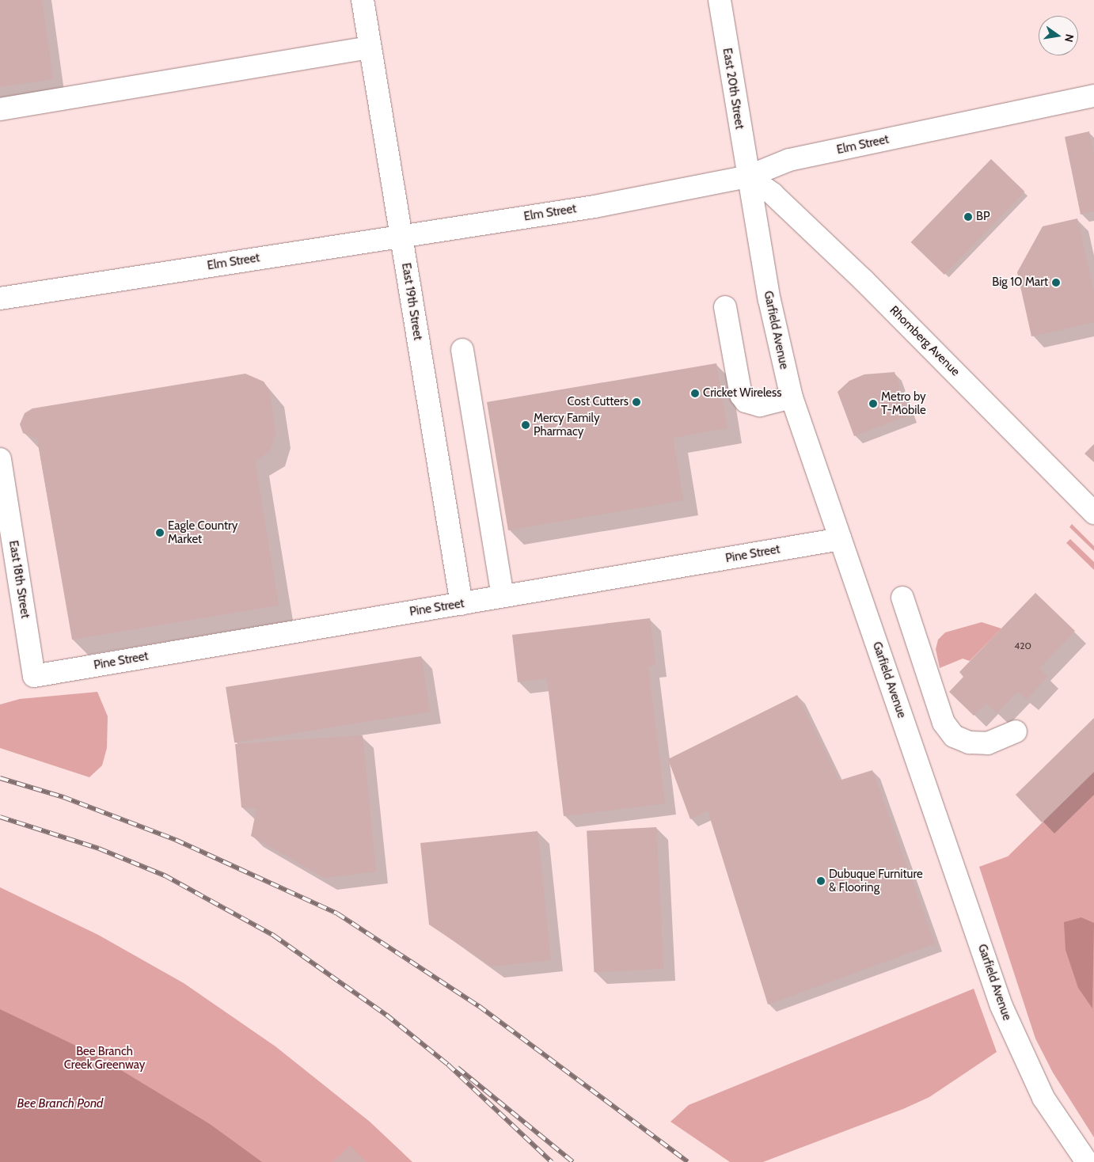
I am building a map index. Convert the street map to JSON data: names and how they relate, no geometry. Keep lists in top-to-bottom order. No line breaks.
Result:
{"streets":{"street":["East 20th Street","Elm Street","East 19th Street","Garfield Avenue","Rhomberg Avenue","Pine Street","East 18th Street"]},"crossings":[["East 20th Street","Elm Street"],["East 20th Street","Garfield Avenue"],["East 20th Street","Rhomberg Avenue"],["Elm Street","East 19th Street"],["Elm Street","Garfield Avenue"],["Elm Street","Rhomberg Avenue"],["East 19th Street","Pine Street"],["Garfield Avenue","Rhomberg Avenue"],["Garfield Avenue","Pine Street"],["Pine Street","East 18th Street"]],"water":["Bee Branch Pond"],"parks":["Bee Branch Creek Greenway"],"places":["BP","Big 10 Mart","Cricket Wireless","Cost Cutters","Metro by T-Mobile","Mercy Family Pharmacy","Eagle Country Market","Dubuque Furniture & Flooring"],"house_numbers":["420"],"north":"right"}
